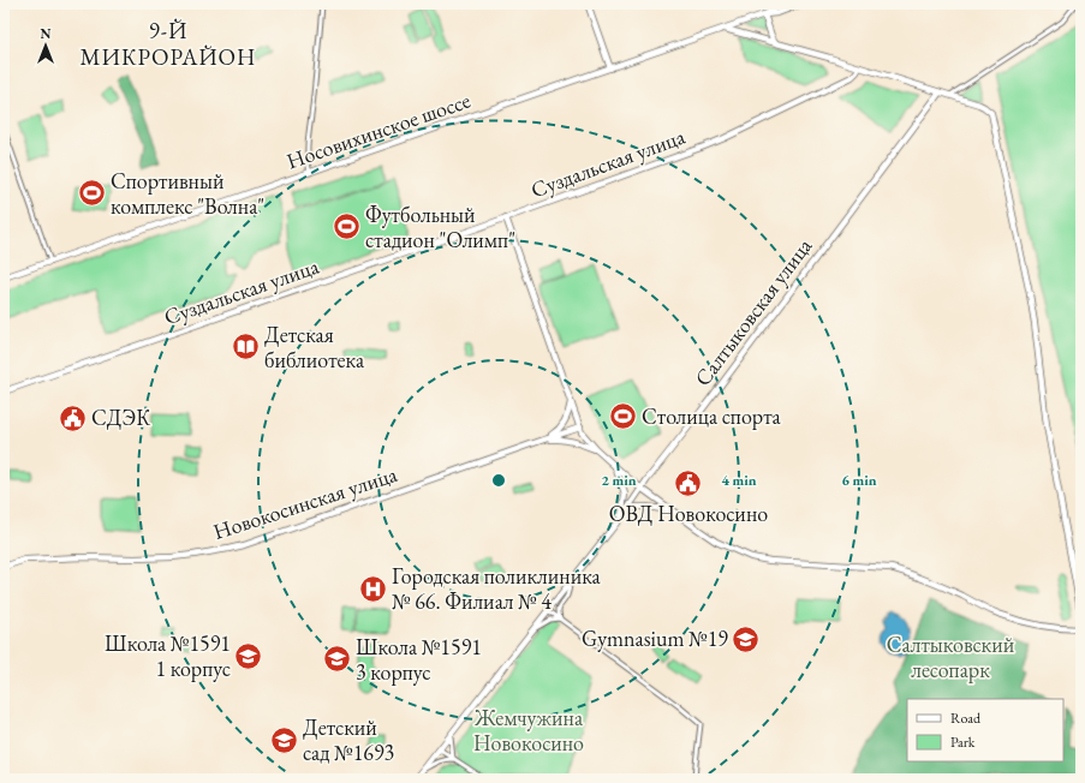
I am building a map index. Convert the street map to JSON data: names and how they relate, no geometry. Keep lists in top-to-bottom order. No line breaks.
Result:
{"streets":{"street":["Носовихинское шоссе","Суздальская улица","Салтыковская улица","Новокосинская улица"]},"districts":["9-Й МИКРОРАЙОН"],"parks":["Салтыковский лесопарк","Жемчужина Новокосино"],"places":{"sports":["Спортивный комплекс \"Волна\"","Футбольный стадион \"Олимп\"","Столица спорта"],"library":["Детская библиотека"],"public building":["СДЭК","ОВД Новокосино"],"hospital":["Городская поликлиника № 66. Филиал № 4"],"school or university":["Gymnasium №19","Школа №1591 1 корпус","Школа №1591 3 корпус","Детский сад №1693"]},"legend":["Road","Park"],"north":"top","rings":["2 min","4 min","6 min"]}
